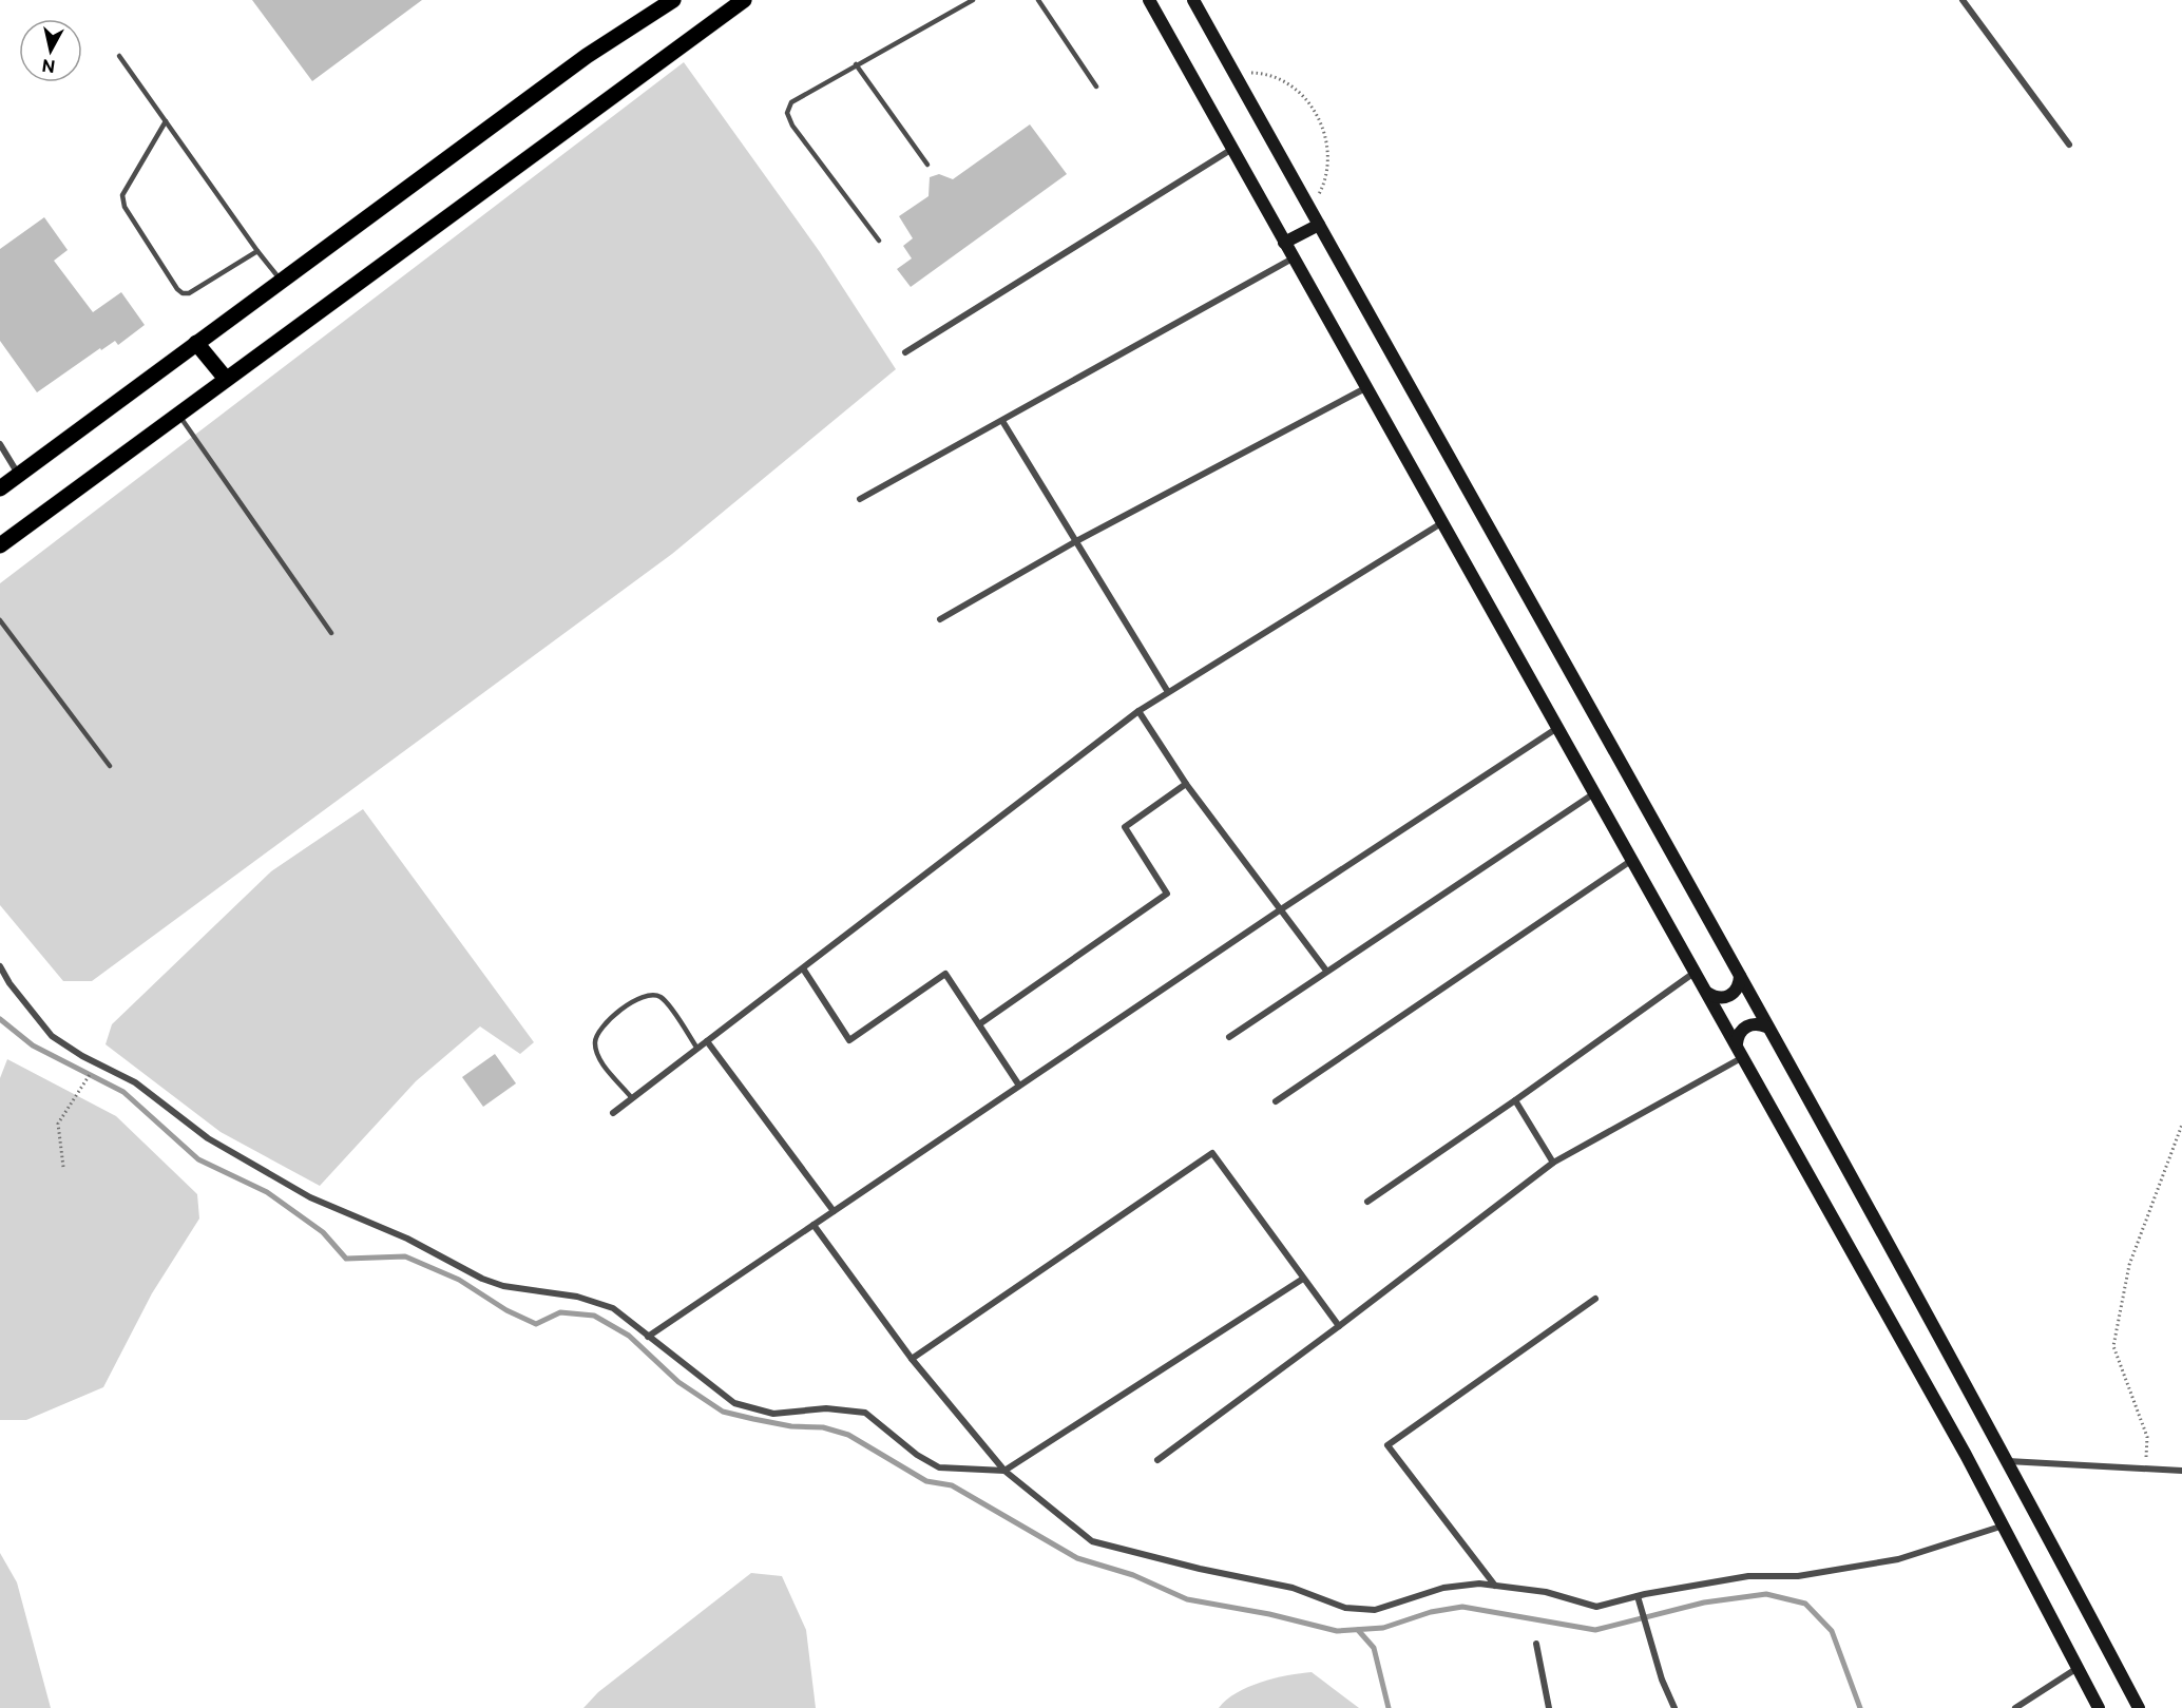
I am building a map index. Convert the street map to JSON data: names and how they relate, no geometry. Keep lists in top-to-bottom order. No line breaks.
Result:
{"north":"bottom"}
